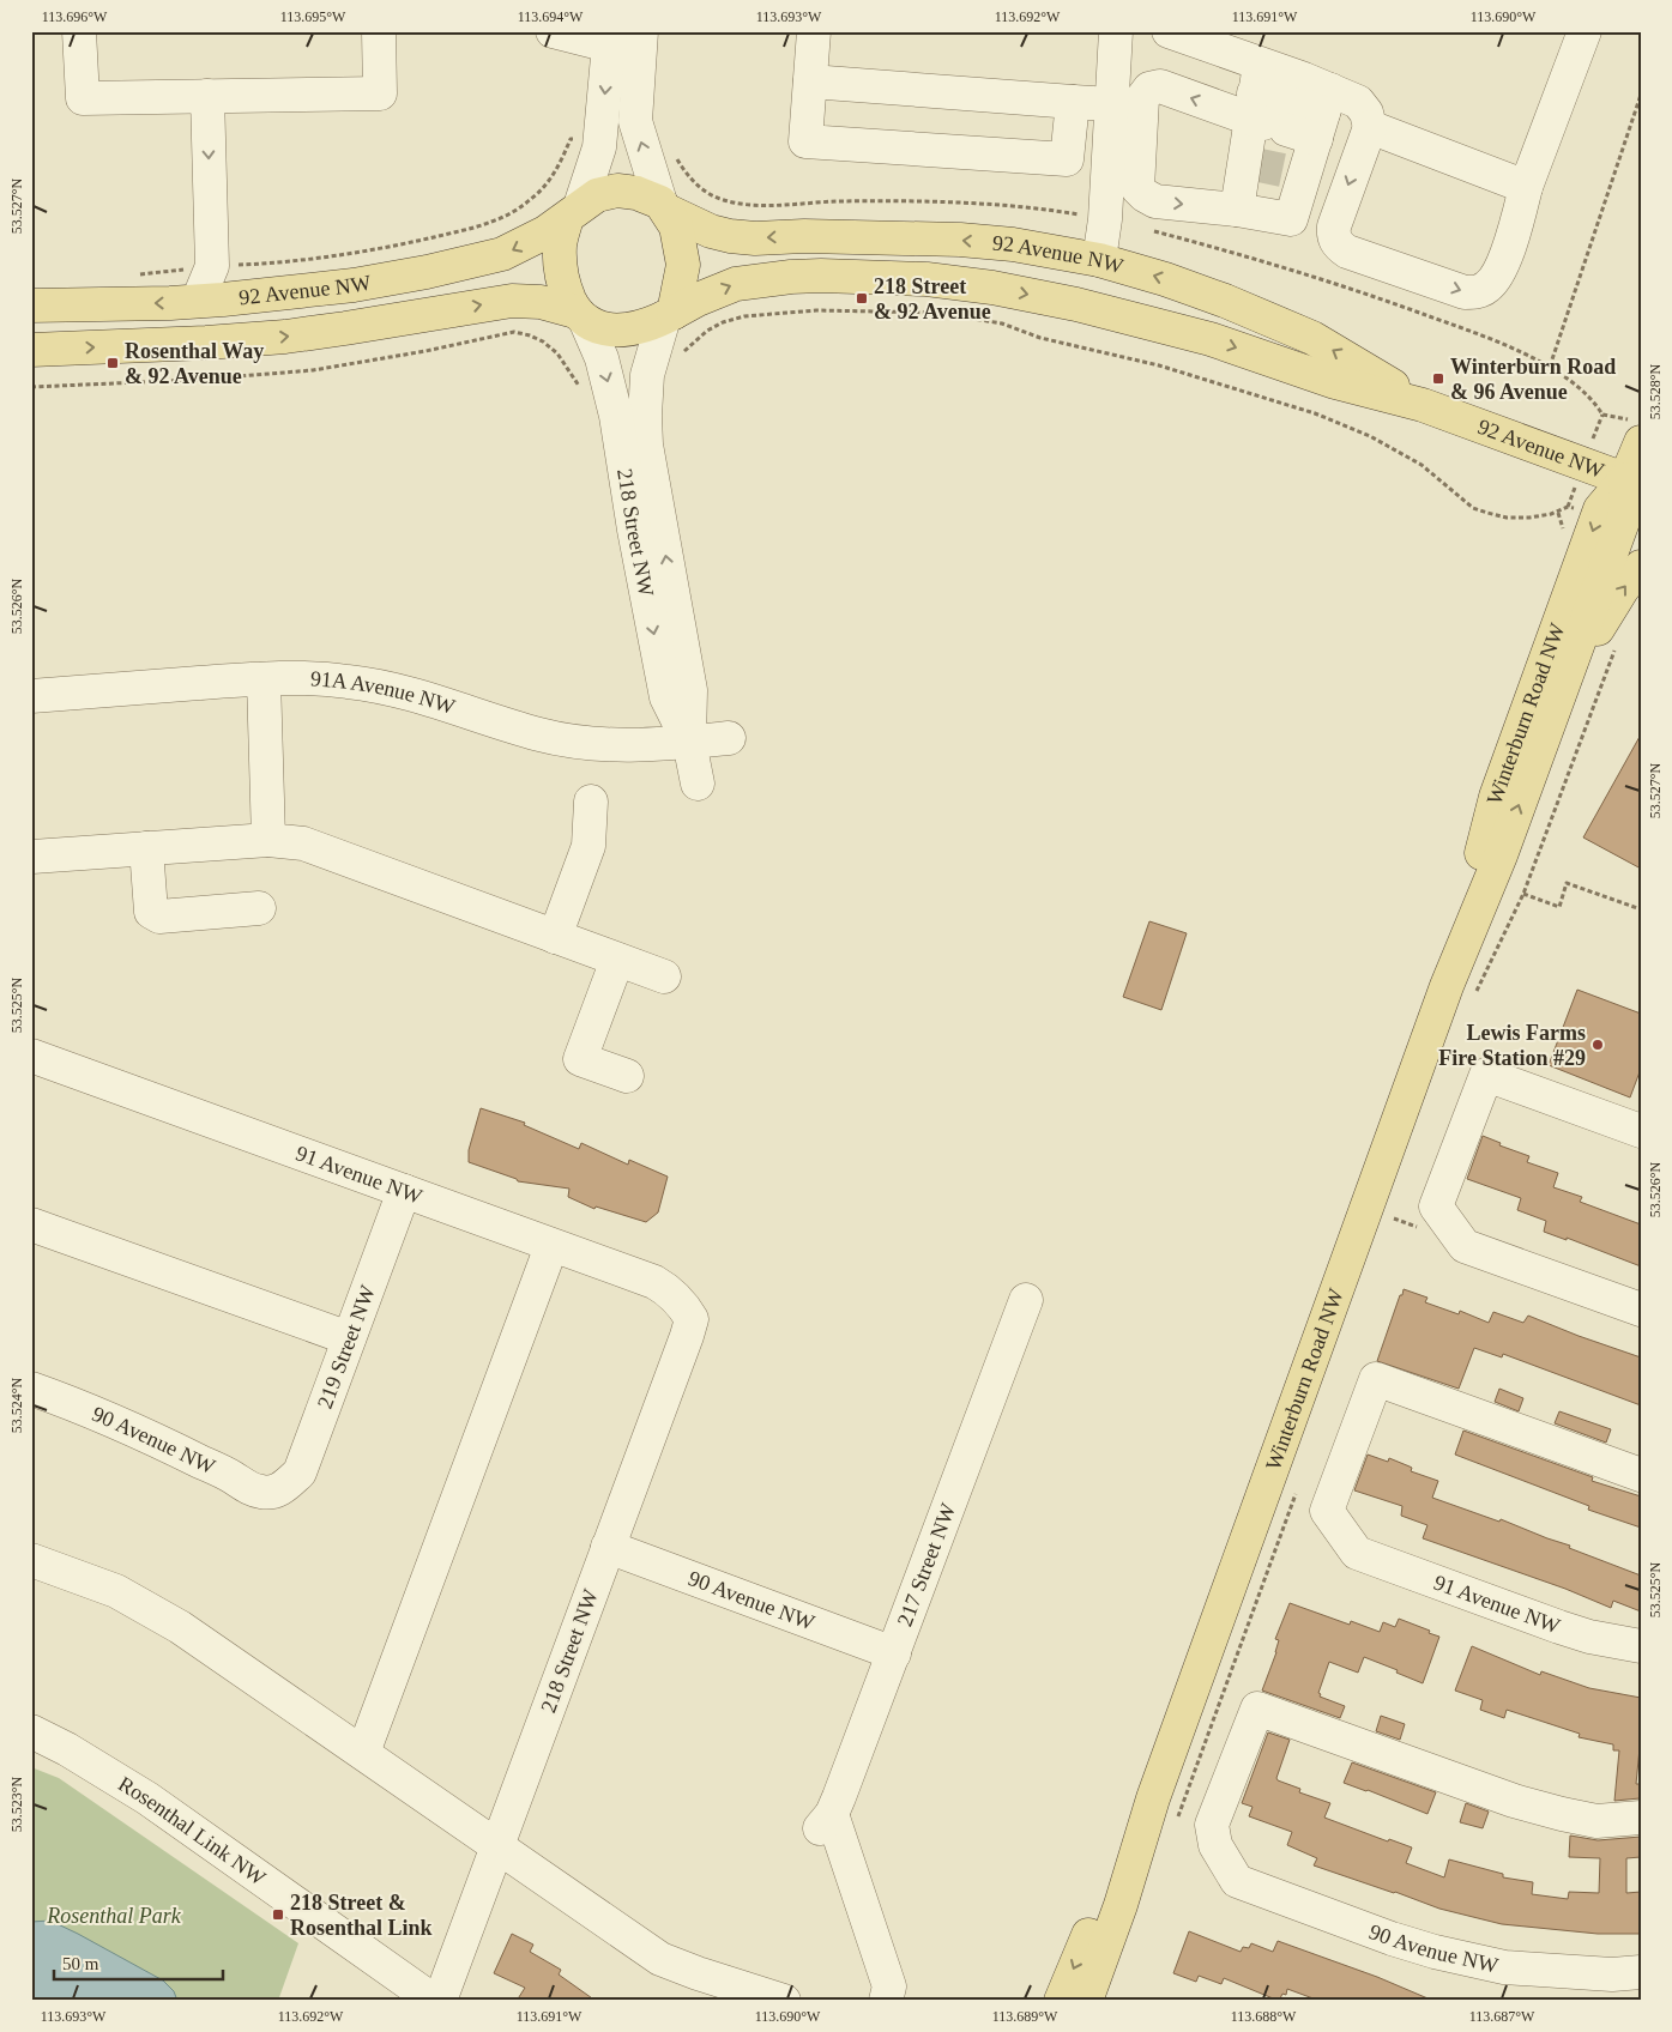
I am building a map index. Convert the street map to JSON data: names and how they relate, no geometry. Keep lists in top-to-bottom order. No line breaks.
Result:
{"streets":{"main road":["92 Avenue NW","Winterburn Road NW"],"street":["218 Street NW","91A Avenue NW","91 Avenue NW","219 Street NW","90 Avenue NW","217 Street NW","Rosenthal Link NW"]},"crossings":[["92 Avenue NW","218 Street NW"],["92 Avenue NW","Winterburn Road NW"],["218 Street NW","91A Avenue NW"],["218 Street NW","91 Avenue NW"],["218 Street NW","90 Avenue NW"],["91 Avenue NW","219 Street NW"],["219 Street NW","90 Avenue NW"],["90 Avenue NW","217 Street NW"]],"parks":["Rosenthal Park"],"places":{"transit":["218 Street & 92 Avenue","Rosenthal Way & 92 Avenue","Winterburn Road & 96 Avenue","218 Street & Rosenthal Link"],"other":["Lewis Farms Fire Station #29"]},"scale_bar":"50 m","coordinates":["113.696°W","113.695°W","113.694°W","113.693°W","113.692°W","113.691°W","113.690°W","53.527°N","53.528°N","53.526°N","53.525°N","53.524°N","53.523°N","113.689°W","113.688°W","113.687°W"]}
